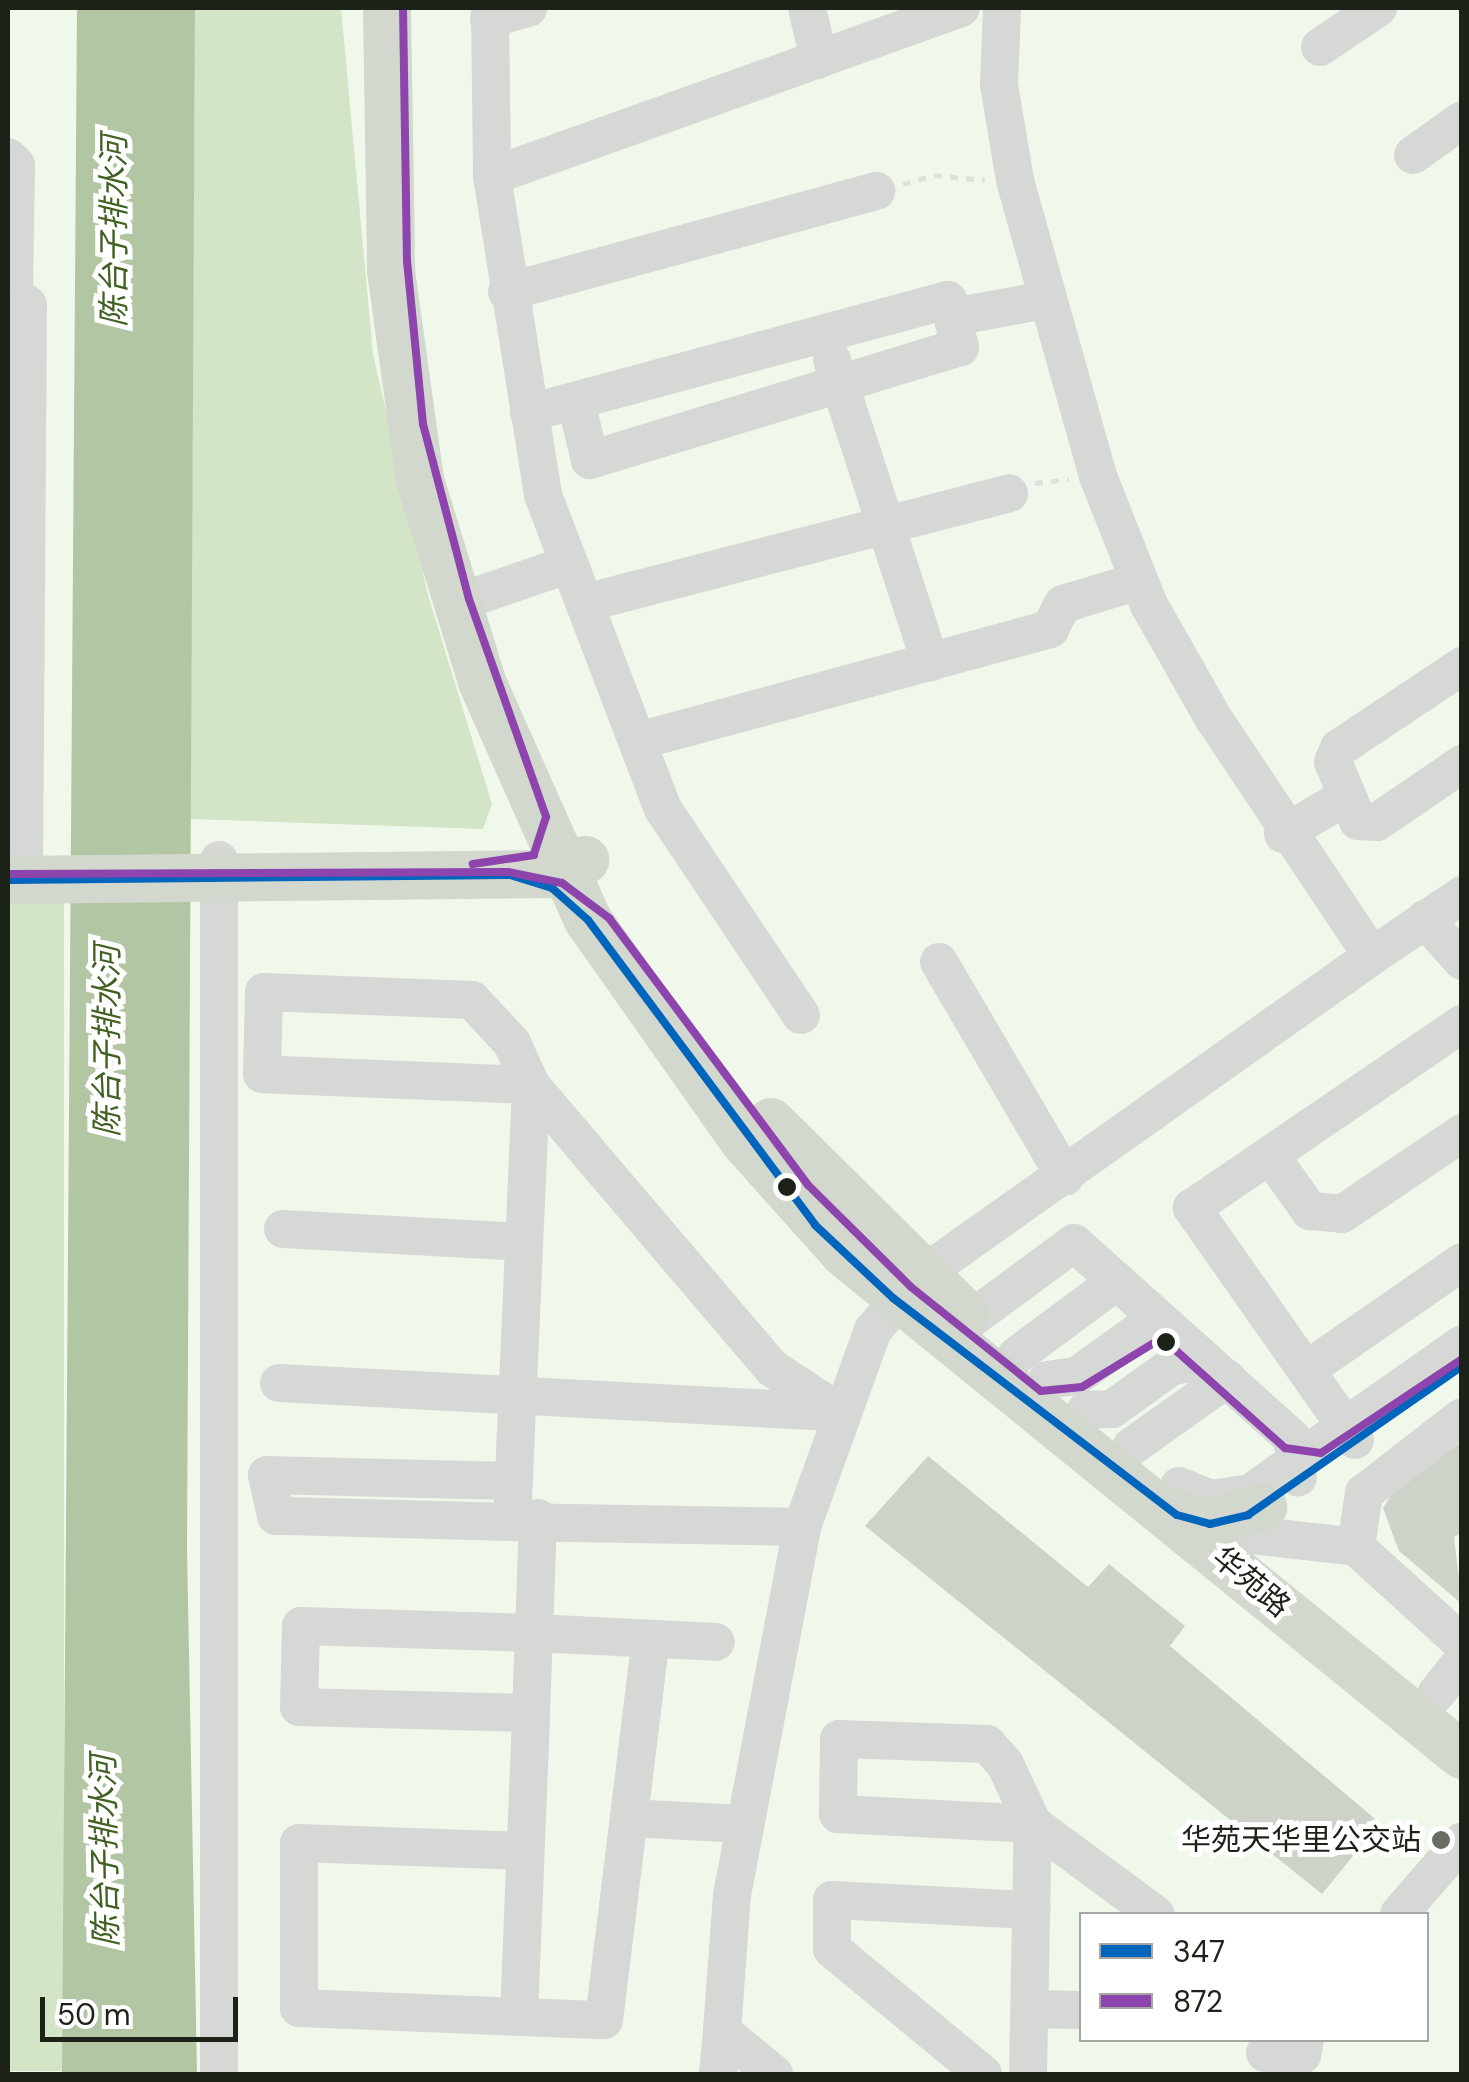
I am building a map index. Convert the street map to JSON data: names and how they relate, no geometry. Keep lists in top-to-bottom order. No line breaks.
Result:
{"streets":{"main road":["华苑路"]},"water":["陈台子排水河"],"places":["华苑天华里公交站"],"lines":["transit line 872","transit line 347"],"legend":["347","872"],"scale_bar":"50 m"}
